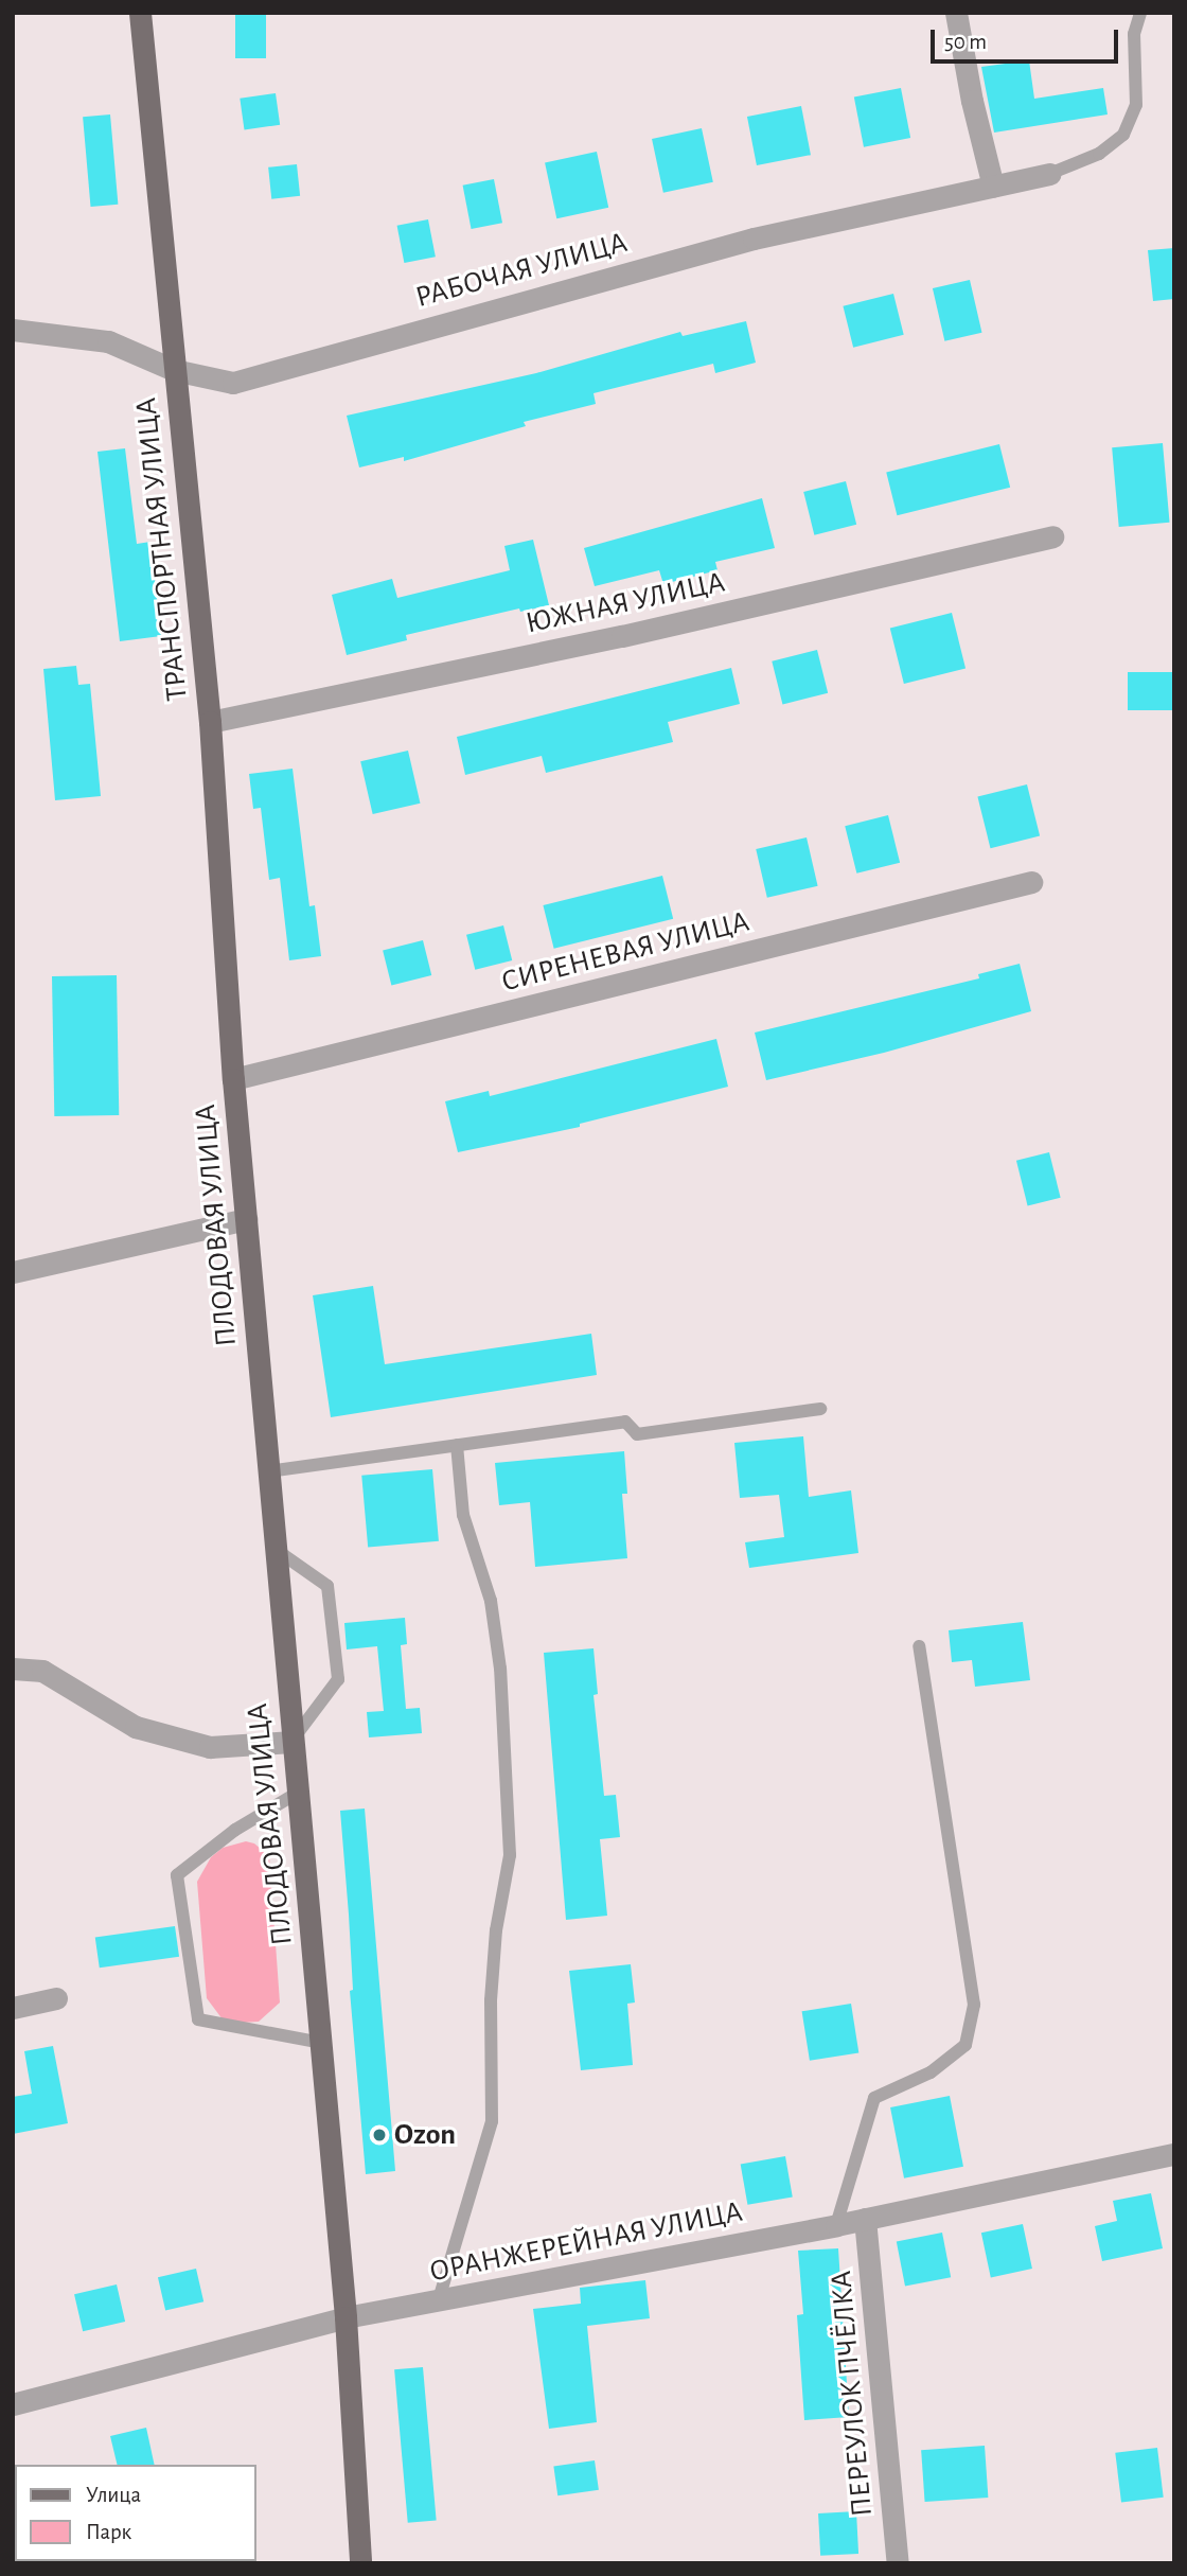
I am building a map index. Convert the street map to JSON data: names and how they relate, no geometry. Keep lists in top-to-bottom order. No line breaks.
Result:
{"streets":{"main road":["ТРАНСПОРТНАЯ УЛИЦА","ПЛОДОВАЯ УЛИЦА"],"street":["РАБОЧАЯ УЛИЦА","ЮЖНАЯ УЛИЦА","СИРЕНЕВАЯ УЛИЦА","ОРАНЖЕРЕЙНАЯ УЛИЦА","ПЕРЕУЛОК ПЧЁЛКА"]},"crossings":[["РАБОЧАЯ УЛИЦА","ТРАНСПОРТНАЯ УЛИЦА"],["ТРАНСПОРТНАЯ УЛИЦА","ЮЖНАЯ УЛИЦА"],["ТРАНСПОРТНАЯ УЛИЦА","СИРЕНЕВАЯ УЛИЦА"],["ТРАНСПОРТНАЯ УЛИЦА","ПЛОДОВАЯ УЛИЦА"],["СИРЕНЕВАЯ УЛИЦА","ПЛОДОВАЯ УЛИЦА"],["ПЛОДОВАЯ УЛИЦА","ОРАНЖЕРЕЙНАЯ УЛИЦА"],["ОРАНЖЕРЕЙНАЯ УЛИЦА","ПЕРЕУЛОК ПЧЁЛКА"]],"places":["Ozon"],"legend":["Улица","Парк"],"scale_bar":"50 m"}
